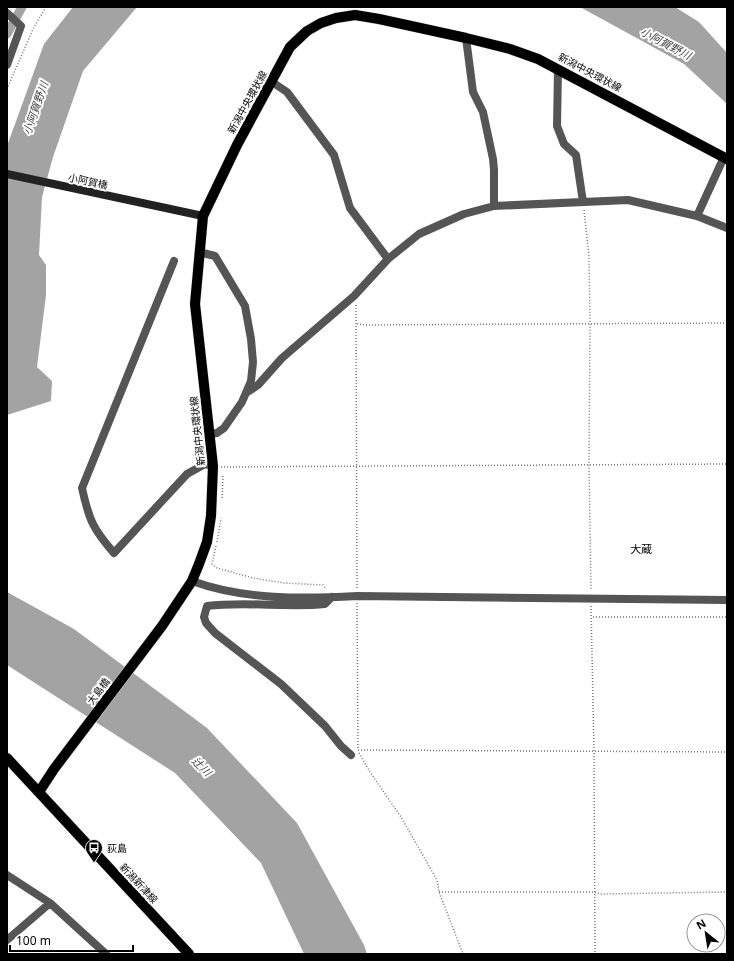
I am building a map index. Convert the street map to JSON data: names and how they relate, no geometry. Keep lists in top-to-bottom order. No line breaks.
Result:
{"streets":{"main road":["新潟中央環状線","大島橋","新潟新津線"],"street":["小阿賀橋"]},"crossings":[["新潟中央環状線","小阿賀橋"],["新潟中央環状線","大島橋"],["大島橋","新潟新津線"]],"districts":["大蔵"],"water":["小阿賀野川","辻川"],"places":{"bus stop":["荻島"]},"scale_bar":"100 m","north":"top left"}
